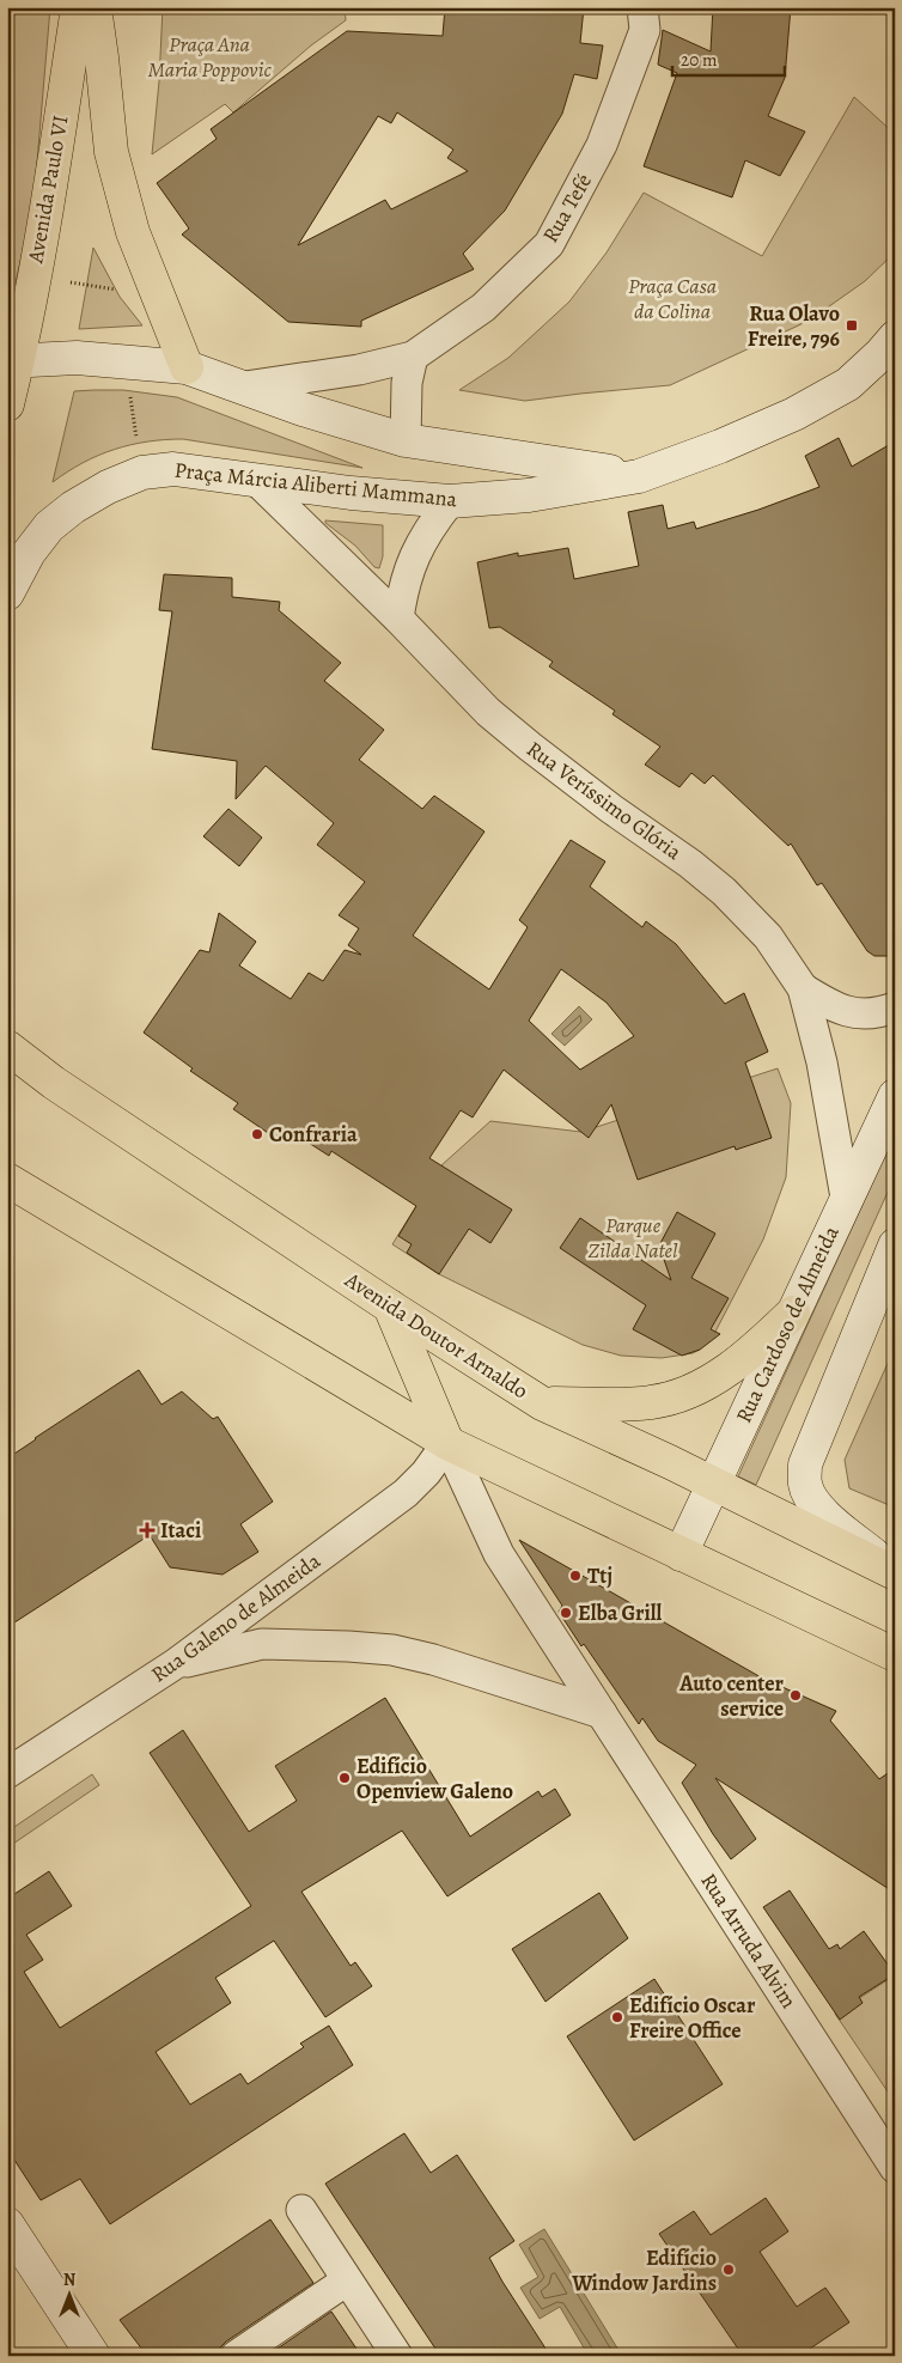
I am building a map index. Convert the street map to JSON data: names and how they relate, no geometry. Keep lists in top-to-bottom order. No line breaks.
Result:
{"streets":{"main road":["Avenida Paulo VI","Praça Márcia Aliberti Mammana","Rua Cardoso de Almeida","Avenida Doutor Arnaldo"],"street":["Rua Tefé","Rua Veríssimo Glória","Rua Galeno de Almeida","Rua Arruda Alvim"]},"crossings":[["Avenida Paulo VI","Praça Márcia Aliberti Mammana"],["Rua Tefé","Praça Márcia Aliberti Mammana"],["Praça Márcia Aliberti Mammana","Rua Veríssimo Glória"],["Rua Veríssimo Glória","Rua Cardoso de Almeida"],["Rua Cardoso de Almeida","Avenida Doutor Arnaldo"],["Rua Galeno de Almeida","Rua Arruda Alvim"]],"parks":["Praça Ana Maria Poppovic","Praça Casa da Colina","Parque Zilda Natel"],"places":{"transit":["Rua Olavo Freire, 796"],"other":["Confraria","Ttj","Elba Grill","Auto center service","Edifício Openview Galeno","Edifício Oscar Freire Office","Edifício Window Jardins"],"health":["Itaci"]},"scale_bar":"20 m","north":"top"}
